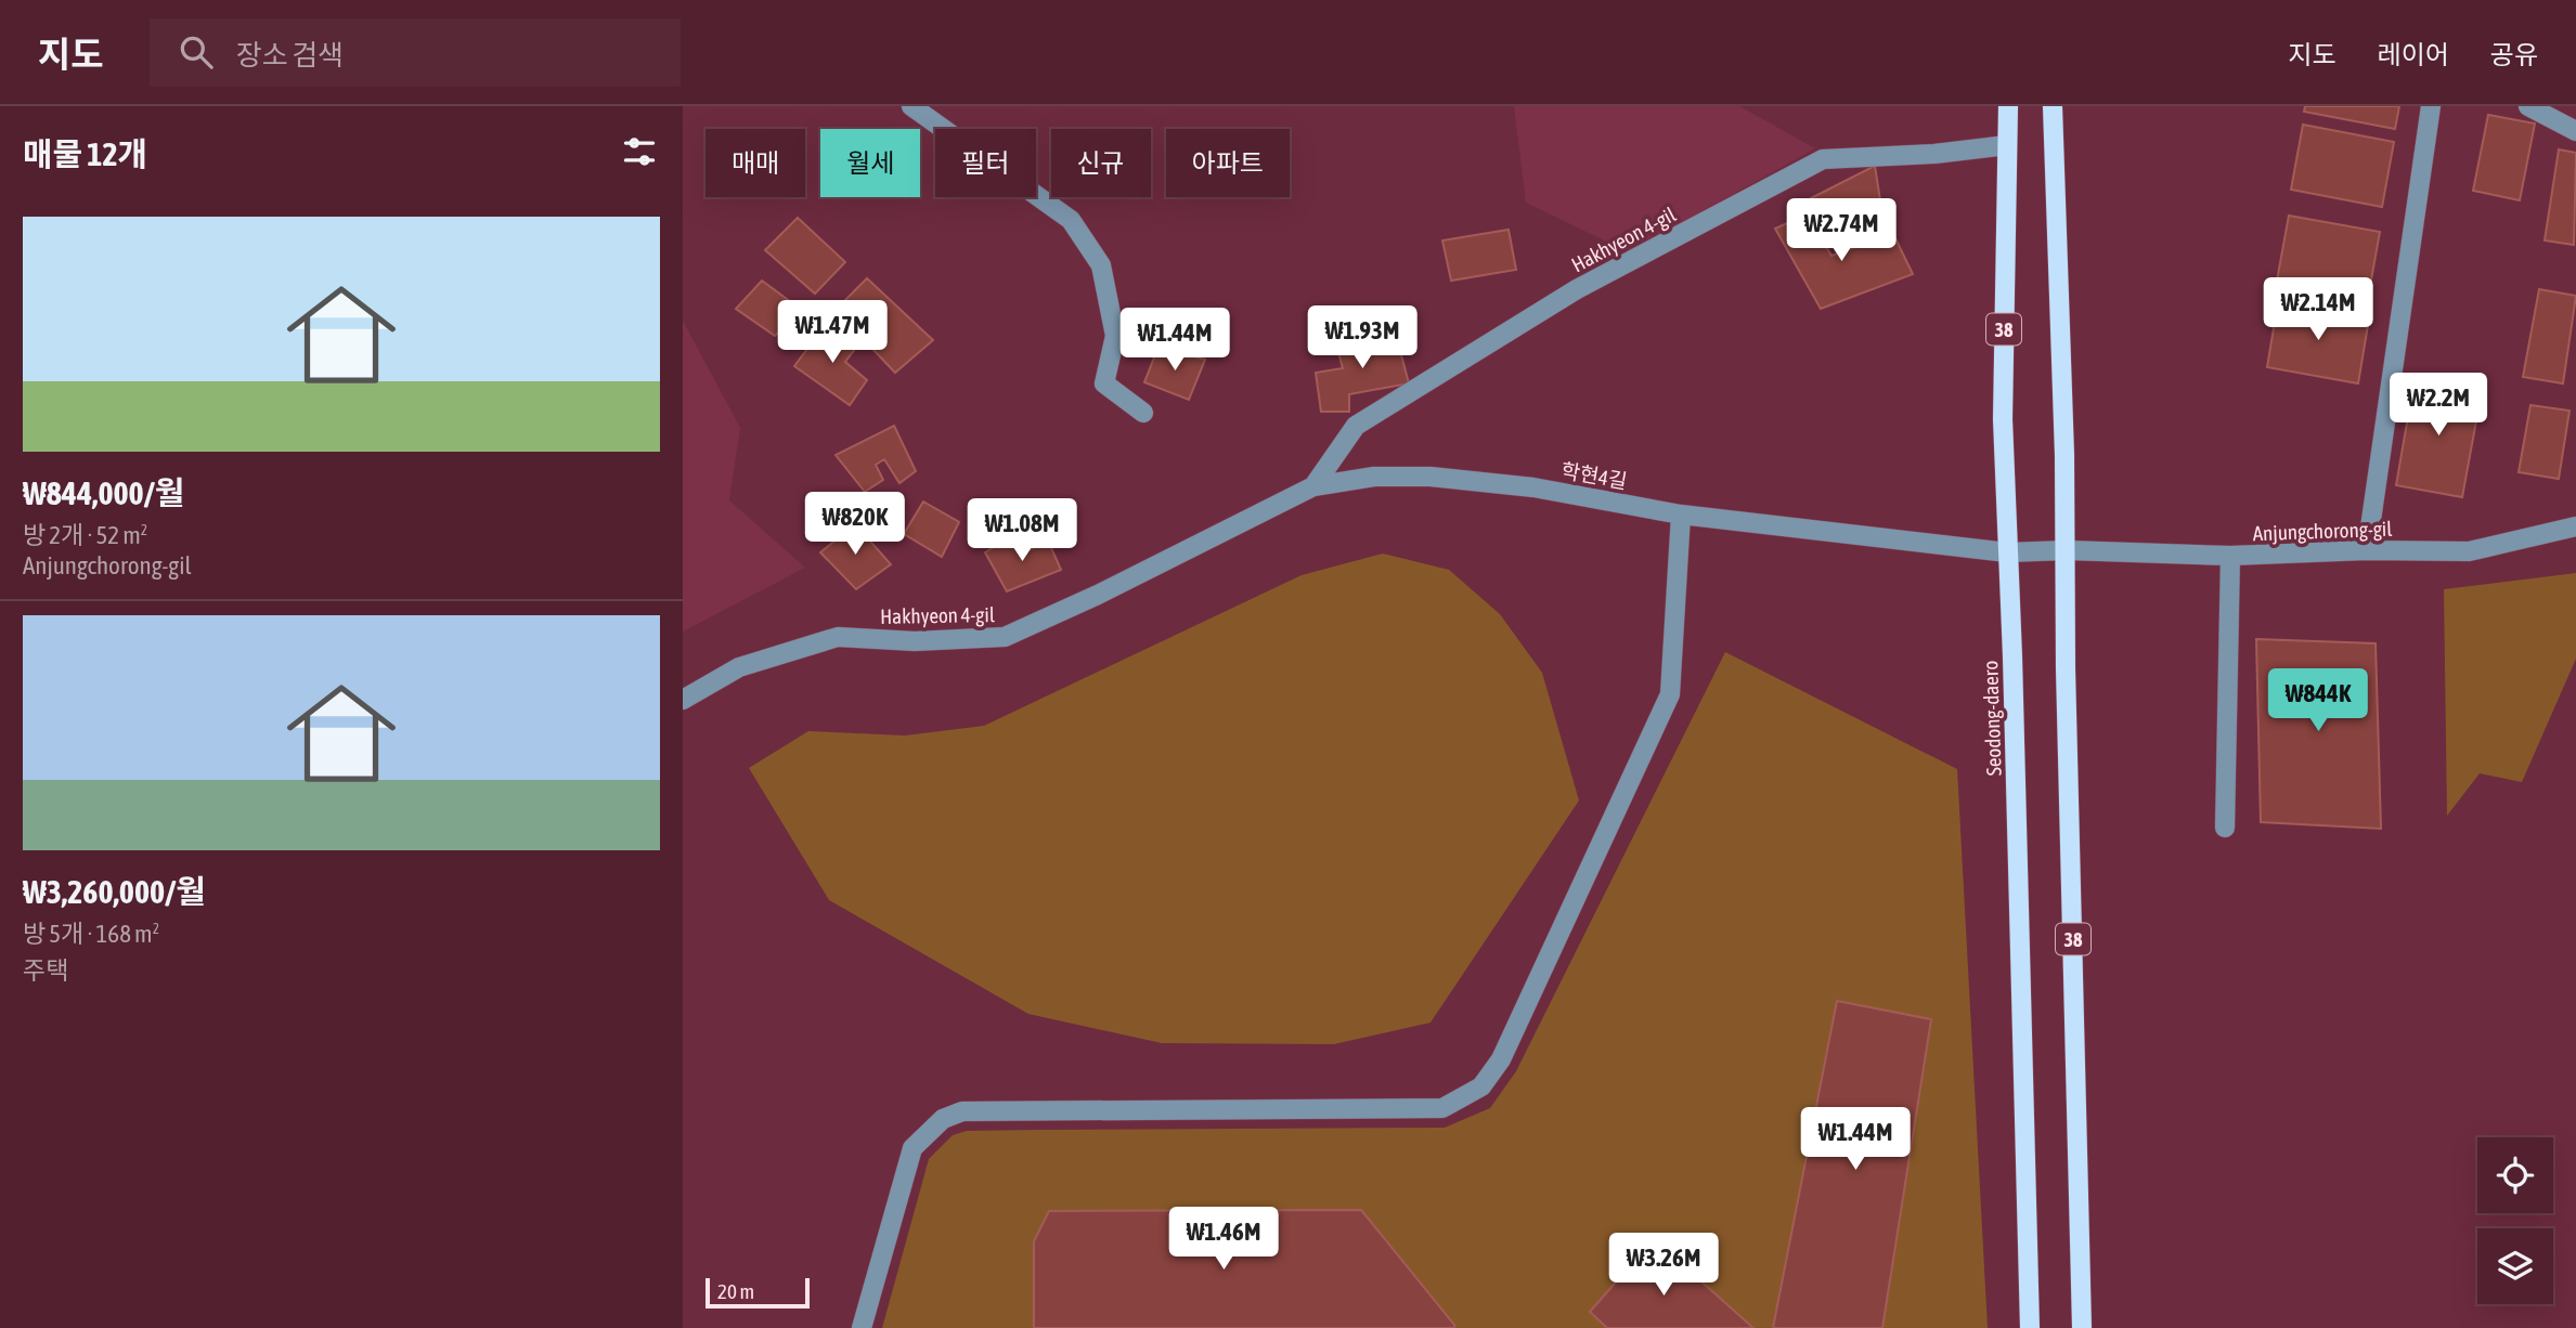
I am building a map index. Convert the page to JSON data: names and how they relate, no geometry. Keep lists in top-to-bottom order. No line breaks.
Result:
{"streets":{"main road":["38","Seodong-daero"],"street":["Hakhyeon 4-gil","학현4길","Anjungchorong-gil"]},"crossings":[["Hakhyeon 4-gil","학현4길"],["Hakhyeon 4-gil","Seodong-daero"],["38","Anjungchorong-gil"],["학현4길","Anjungchorong-gil"],["학현4길","Seodong-daero"],["Anjungchorong-gil","Seodong-daero"]],"scale_bar":"20 m","page":{"header":"지도","search":"장소 검색","nav":["지도","레이어","공유"],"heading":"매물 12개","chip":["매매","월세","필터","신규","아파트"],"list":[{"name":"₩844,000/월","note":"방 2개 · 52 m² · Anjungchorong-gil"},{"name":"₩3,260,000/월","note":"방 5개 · 168 m² · 주택"}],"price":["₩2.74M","₩2.14M","₩1.47M","₩1.93M","₩1.44M","₩2.2M","₩820K","₩1.08M","₩844K","₩1.44M","₩1.46M","₩3.26M"],"scale":"20 m"}}
